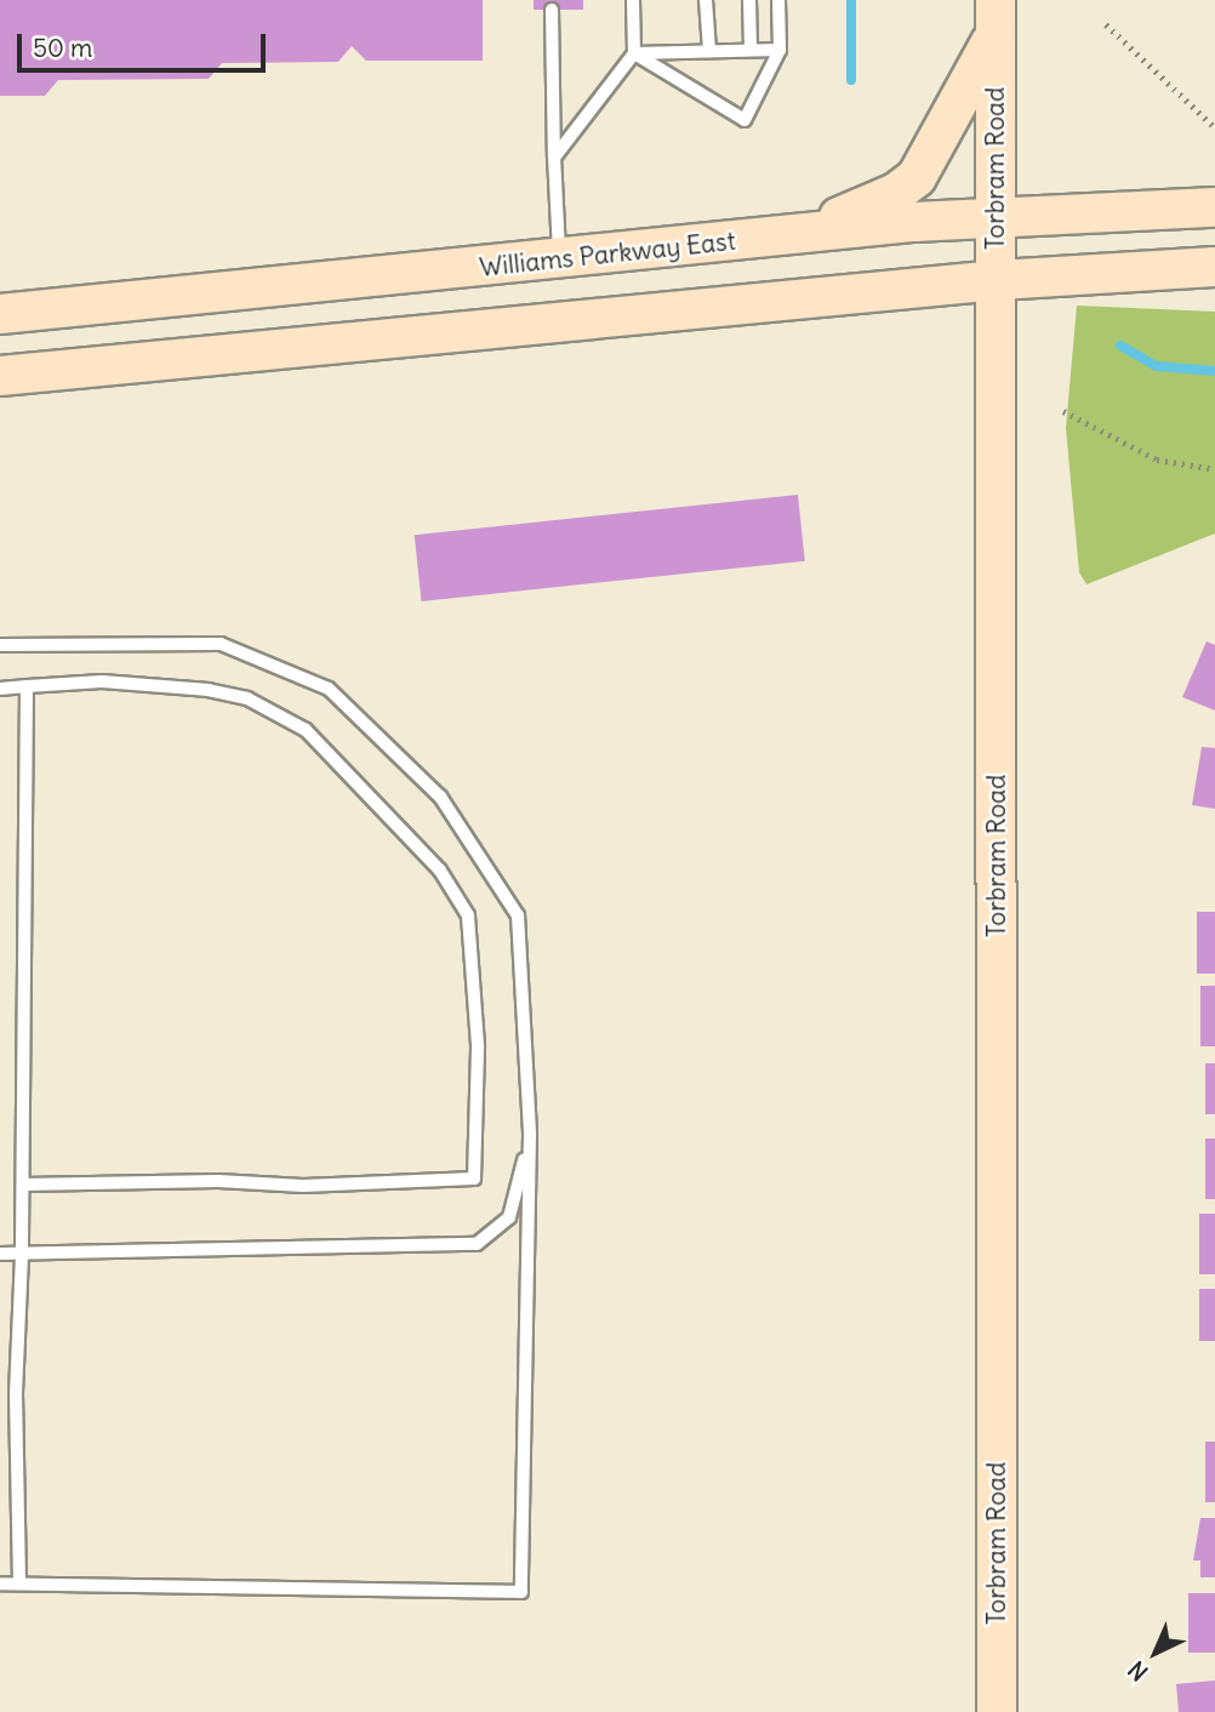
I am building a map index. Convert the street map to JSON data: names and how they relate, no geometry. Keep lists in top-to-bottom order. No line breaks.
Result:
{"streets":{"main road":["Torbram Road","Williams Parkway East"]},"crossings":[["Torbram Road","Williams Parkway East"]],"scale_bar":"50 m","north":"bottom left"}
